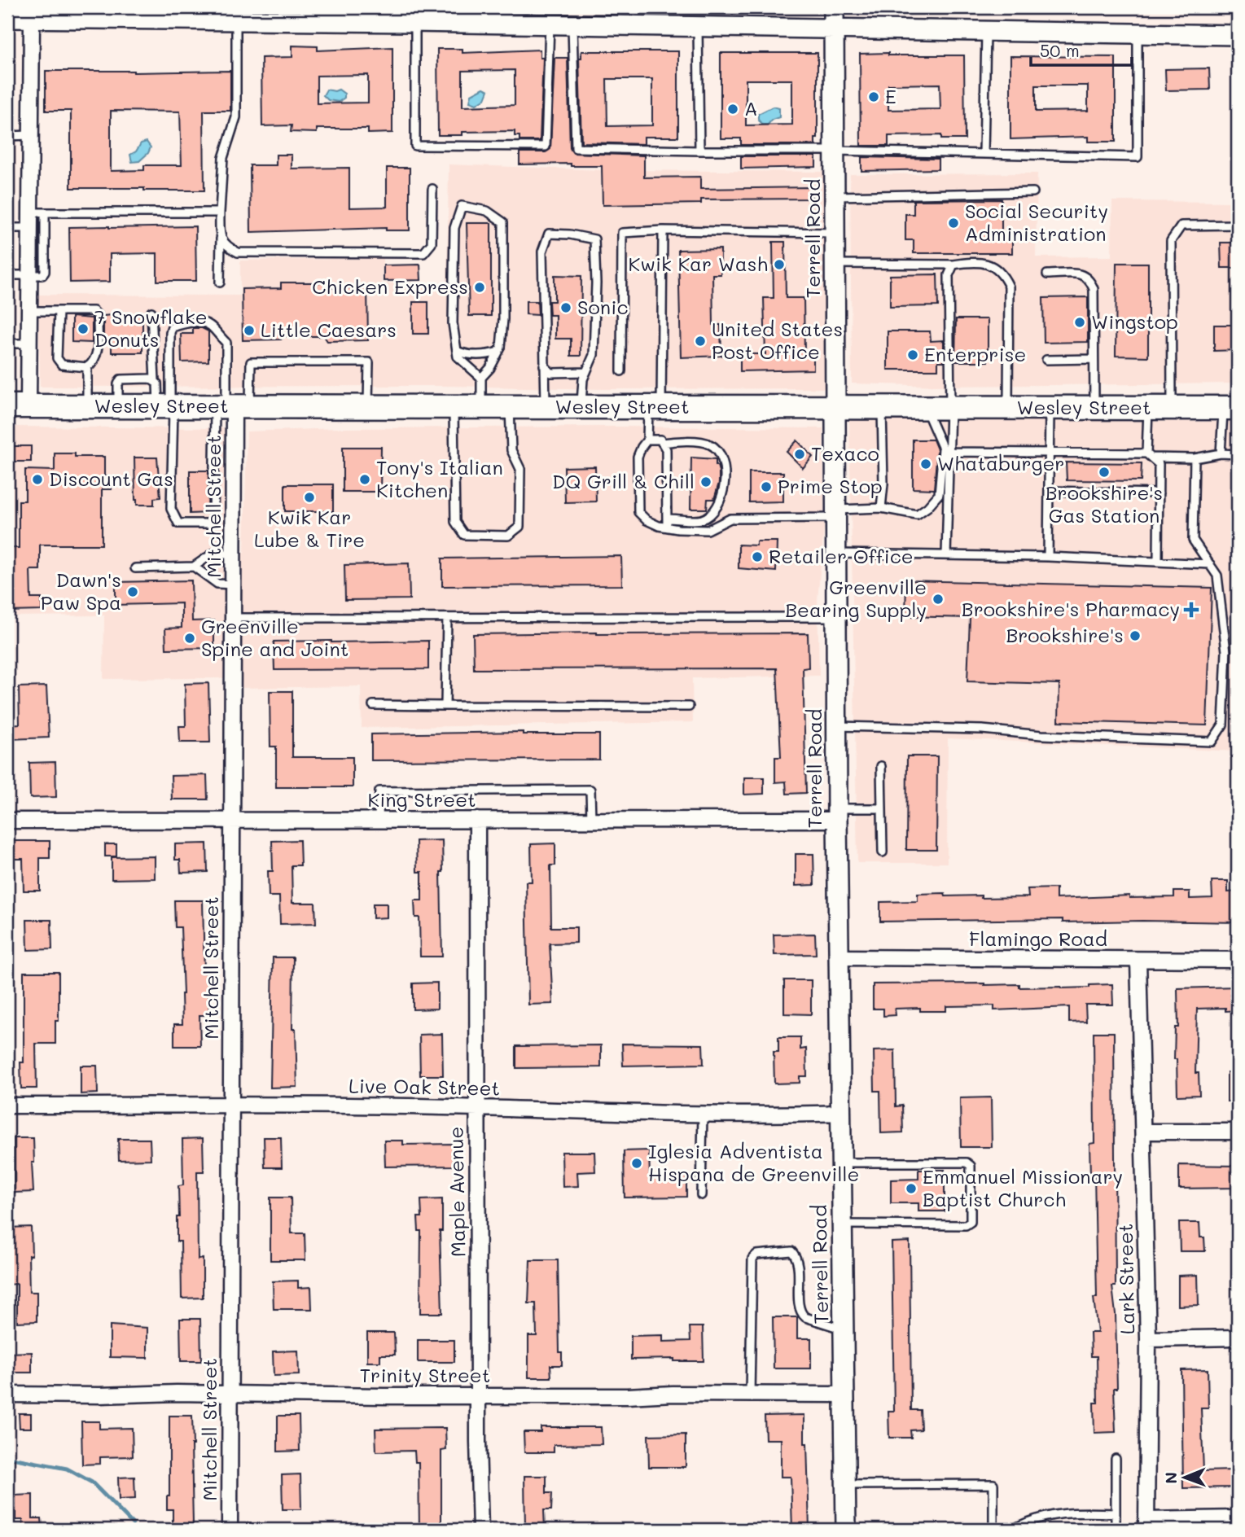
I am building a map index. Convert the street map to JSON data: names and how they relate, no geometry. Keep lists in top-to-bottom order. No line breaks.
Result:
{"streets":{"main road":["Wesley Street"],"street":["Terrell Road","Mitchell Street","King Street","Flamingo Road","Live Oak Street","Maple Avenue","Lark Street","Trinity Street"]},"crossings":[["Terrell Road","Wesley Street"],["Terrell Road","King Street"],["Terrell Road","Flamingo Road"],["Terrell Road","Live Oak Street"],["Terrell Road","Trinity Street"],["Wesley Street","Mitchell Street"],["Mitchell Street","King Street"],["Mitchell Street","Live Oak Street"],["Mitchell Street","Trinity Street"],["King Street","Maple Avenue"],["Flamingo Road","Lark Street"],["Live Oak Street","Maple Avenue"],["Maple Avenue","Trinity Street"]],"places":{"other":["E","A","Social Security Administration","Kwik Kar Wash","Chicken Express","Sonic","Wingstop","7 Snowflake Donuts","Little Caesars","United States Post Office","Enterprise","Texaco","Whataburger","Brookshire's Gas Station","Discount Gas","Tony's Italian Kitchen","DQ Grill & Chill","Prime Stop","Kwik Kar Lube & Tire","Retailer Office","Dawn's Paw Spa","Greenville Bearing Supply","Brookshire's","Greenville Spine and Joint","Iglesia Adventista Hispana de Greenville","Emmanuel Missionary Baptist Church"],"health":["Brookshire's Pharmacy"]},"scale_bar":"50 m","north":"left"}
